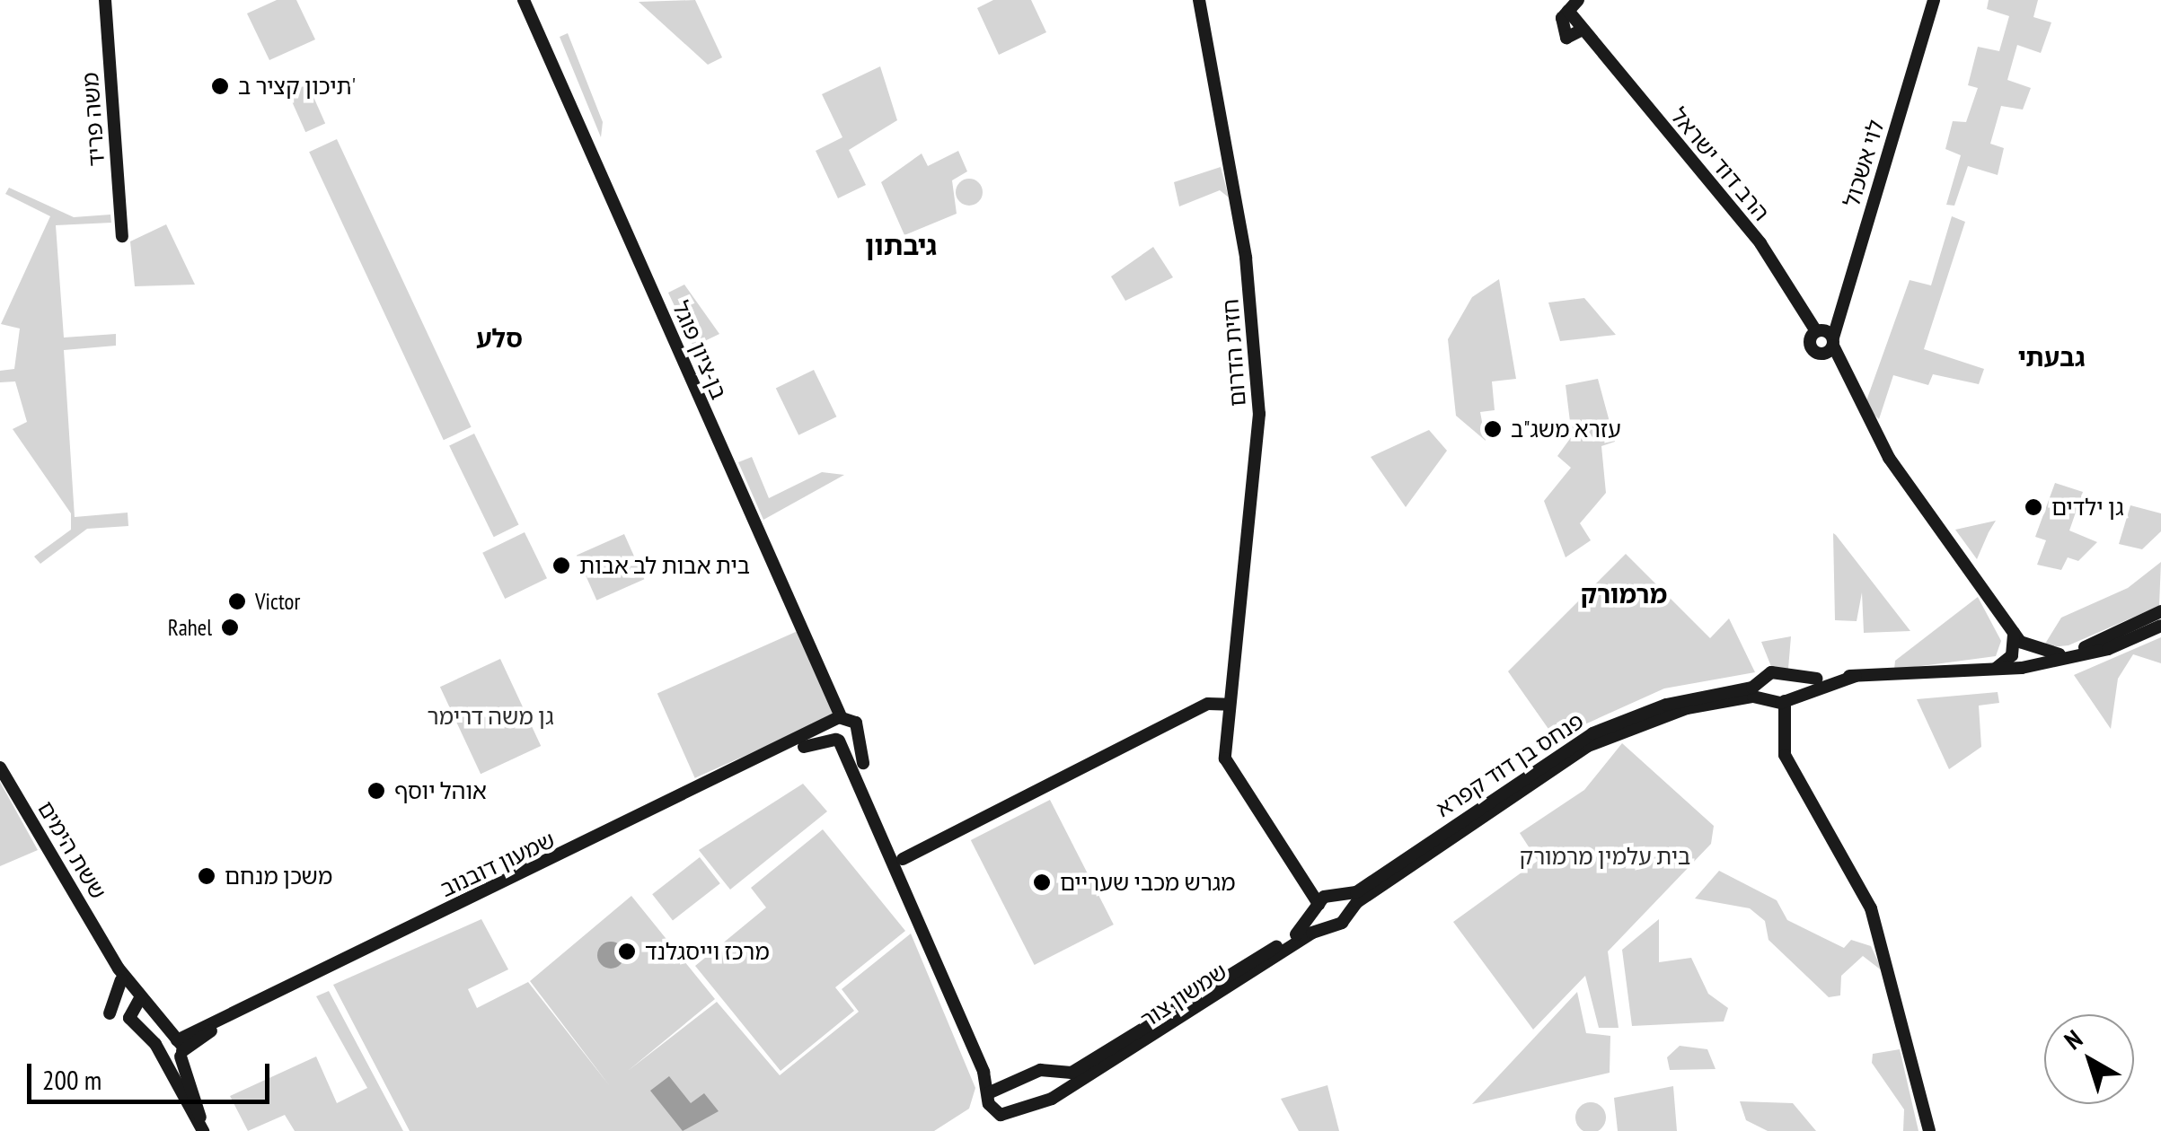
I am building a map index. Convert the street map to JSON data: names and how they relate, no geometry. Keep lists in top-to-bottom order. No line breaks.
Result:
{"streets":{"street":["משה פריד","לוי אשכול","הרב דוד ישראל","בן-ציון פוגל","חזית הדרום","פנחס בן דוד קפרא","ששת הימים","שמעון דובנוב","שמשון צור"]},"crossings":[["לוי אשכול","הרב דוד ישראל"],["בן-ציון פוגל","שמעון דובנוב"],["פנחס בן דוד קפרא","שמשון צור"]],"districts":["גיבתון","סלע","גבעתי","מרמורק"],"parks":["גן משה דרימר","בית עלמין מרמורק"],"places":["תיכון קציר ב'","עזרא משג\"ב","גן ילדים","בית אבות לב אבות","Victor","Rahel","אוהל יוסף","משכן מנחם","מגרש מכבי שעריים","מרכז וייסגלנד"],"scale_bar":"200 m","north":"top left"}
